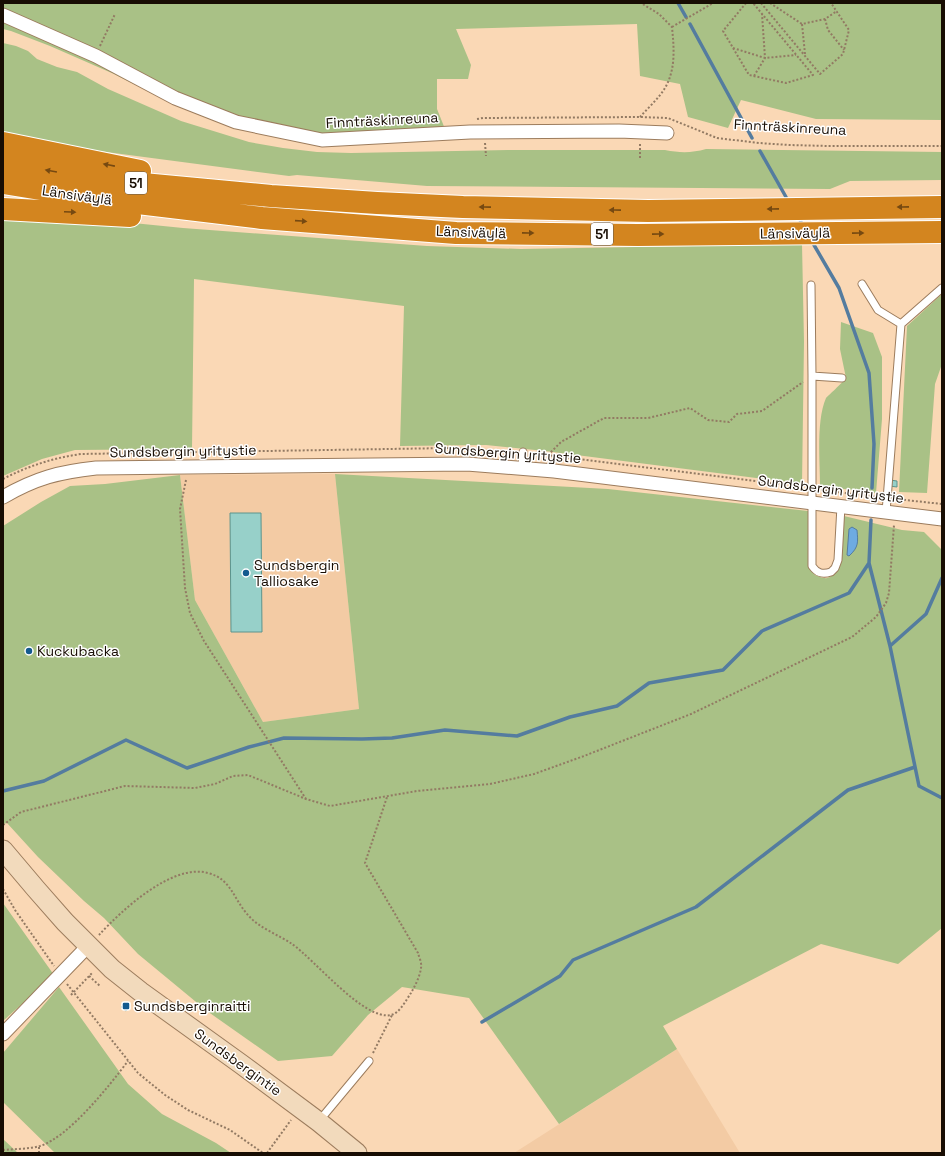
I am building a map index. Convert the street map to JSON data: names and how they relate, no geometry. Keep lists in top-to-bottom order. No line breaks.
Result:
{"streets":{"highway":["51","Länsiväylä"],"main road":["Sundsbergintie"],"street":["Finnträskinreuna","Sundsbergin yritystie"]},"places":{"other":["Sundsbergin Talliosake","Kuckubacka"],"transit":["Sundsberginraitti"]}}
